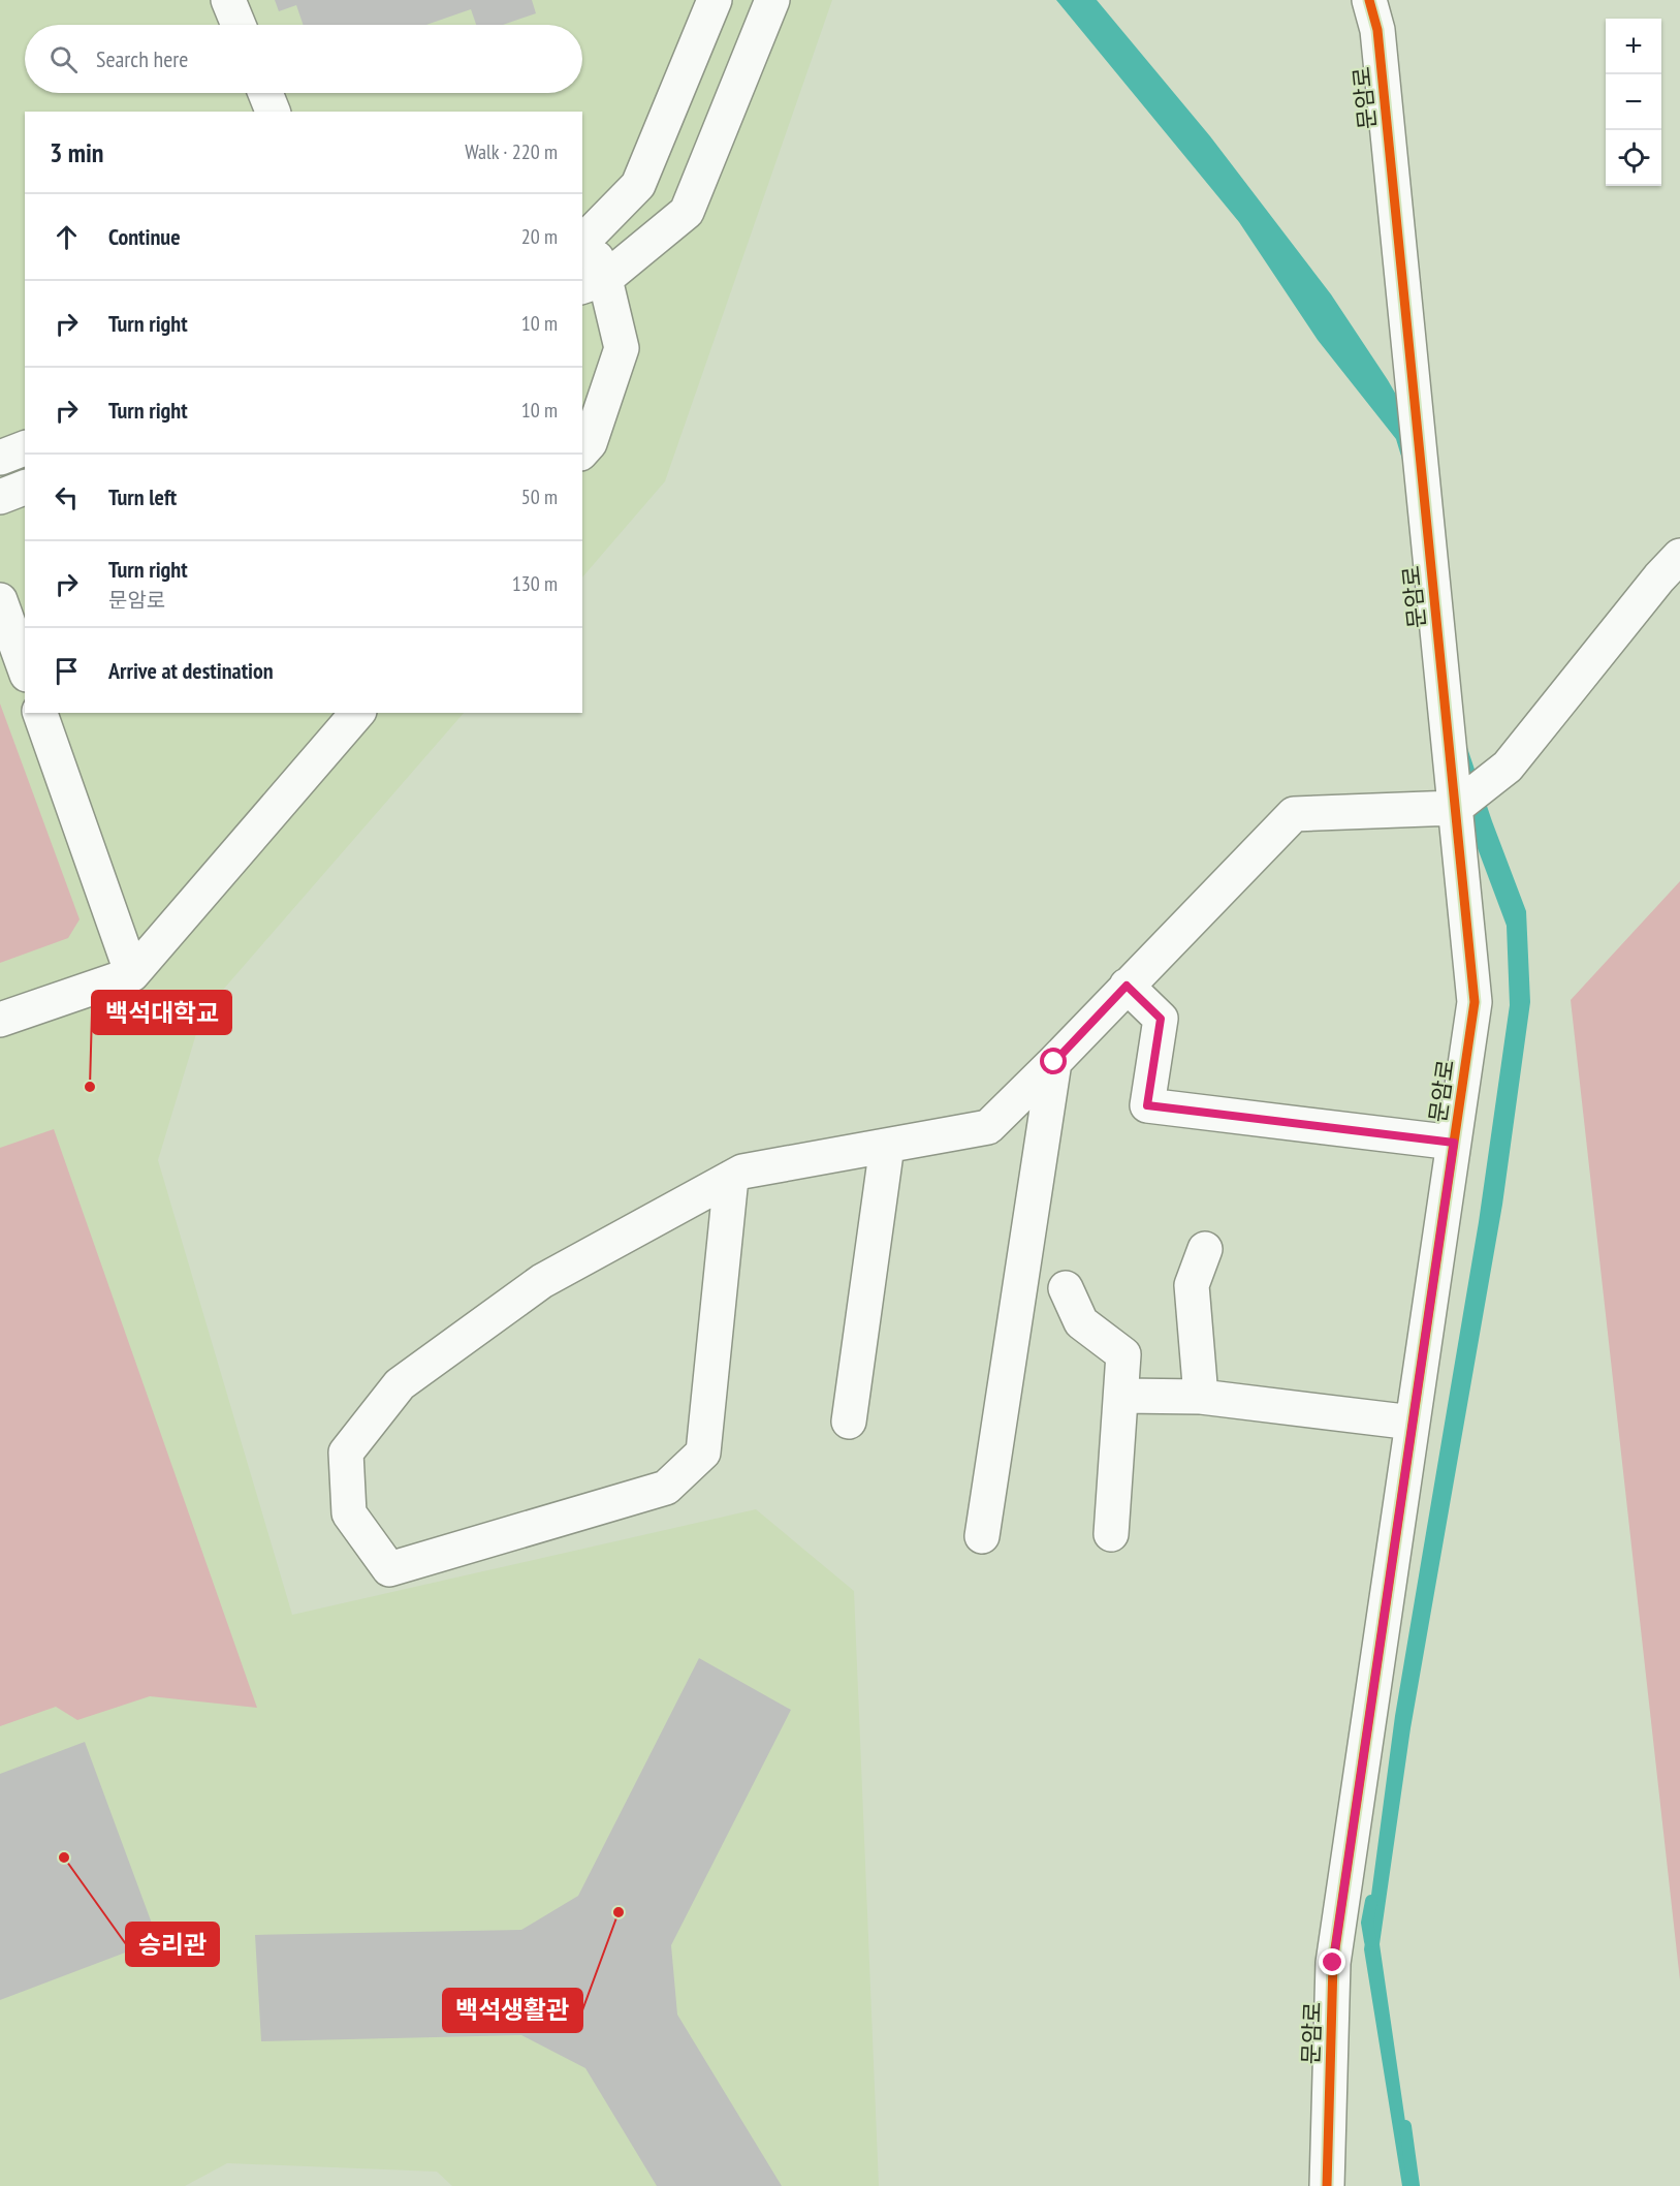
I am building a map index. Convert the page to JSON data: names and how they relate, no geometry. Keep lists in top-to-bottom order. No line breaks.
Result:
{"streets":{"street":["문암로"]},"places":["백석대학교","승리관","백석생활관"],"page":{"map_buttons":["+","−"],"search":"Search here","heading":["3 min","Walk · 220 m"],"list":[["Continue","20 m"],["Turn right","10 m"],["Turn right","10 m"],["Turn left","50 m"],["Turn right","문암로","130 m"],"Arrive at destination"]}}
